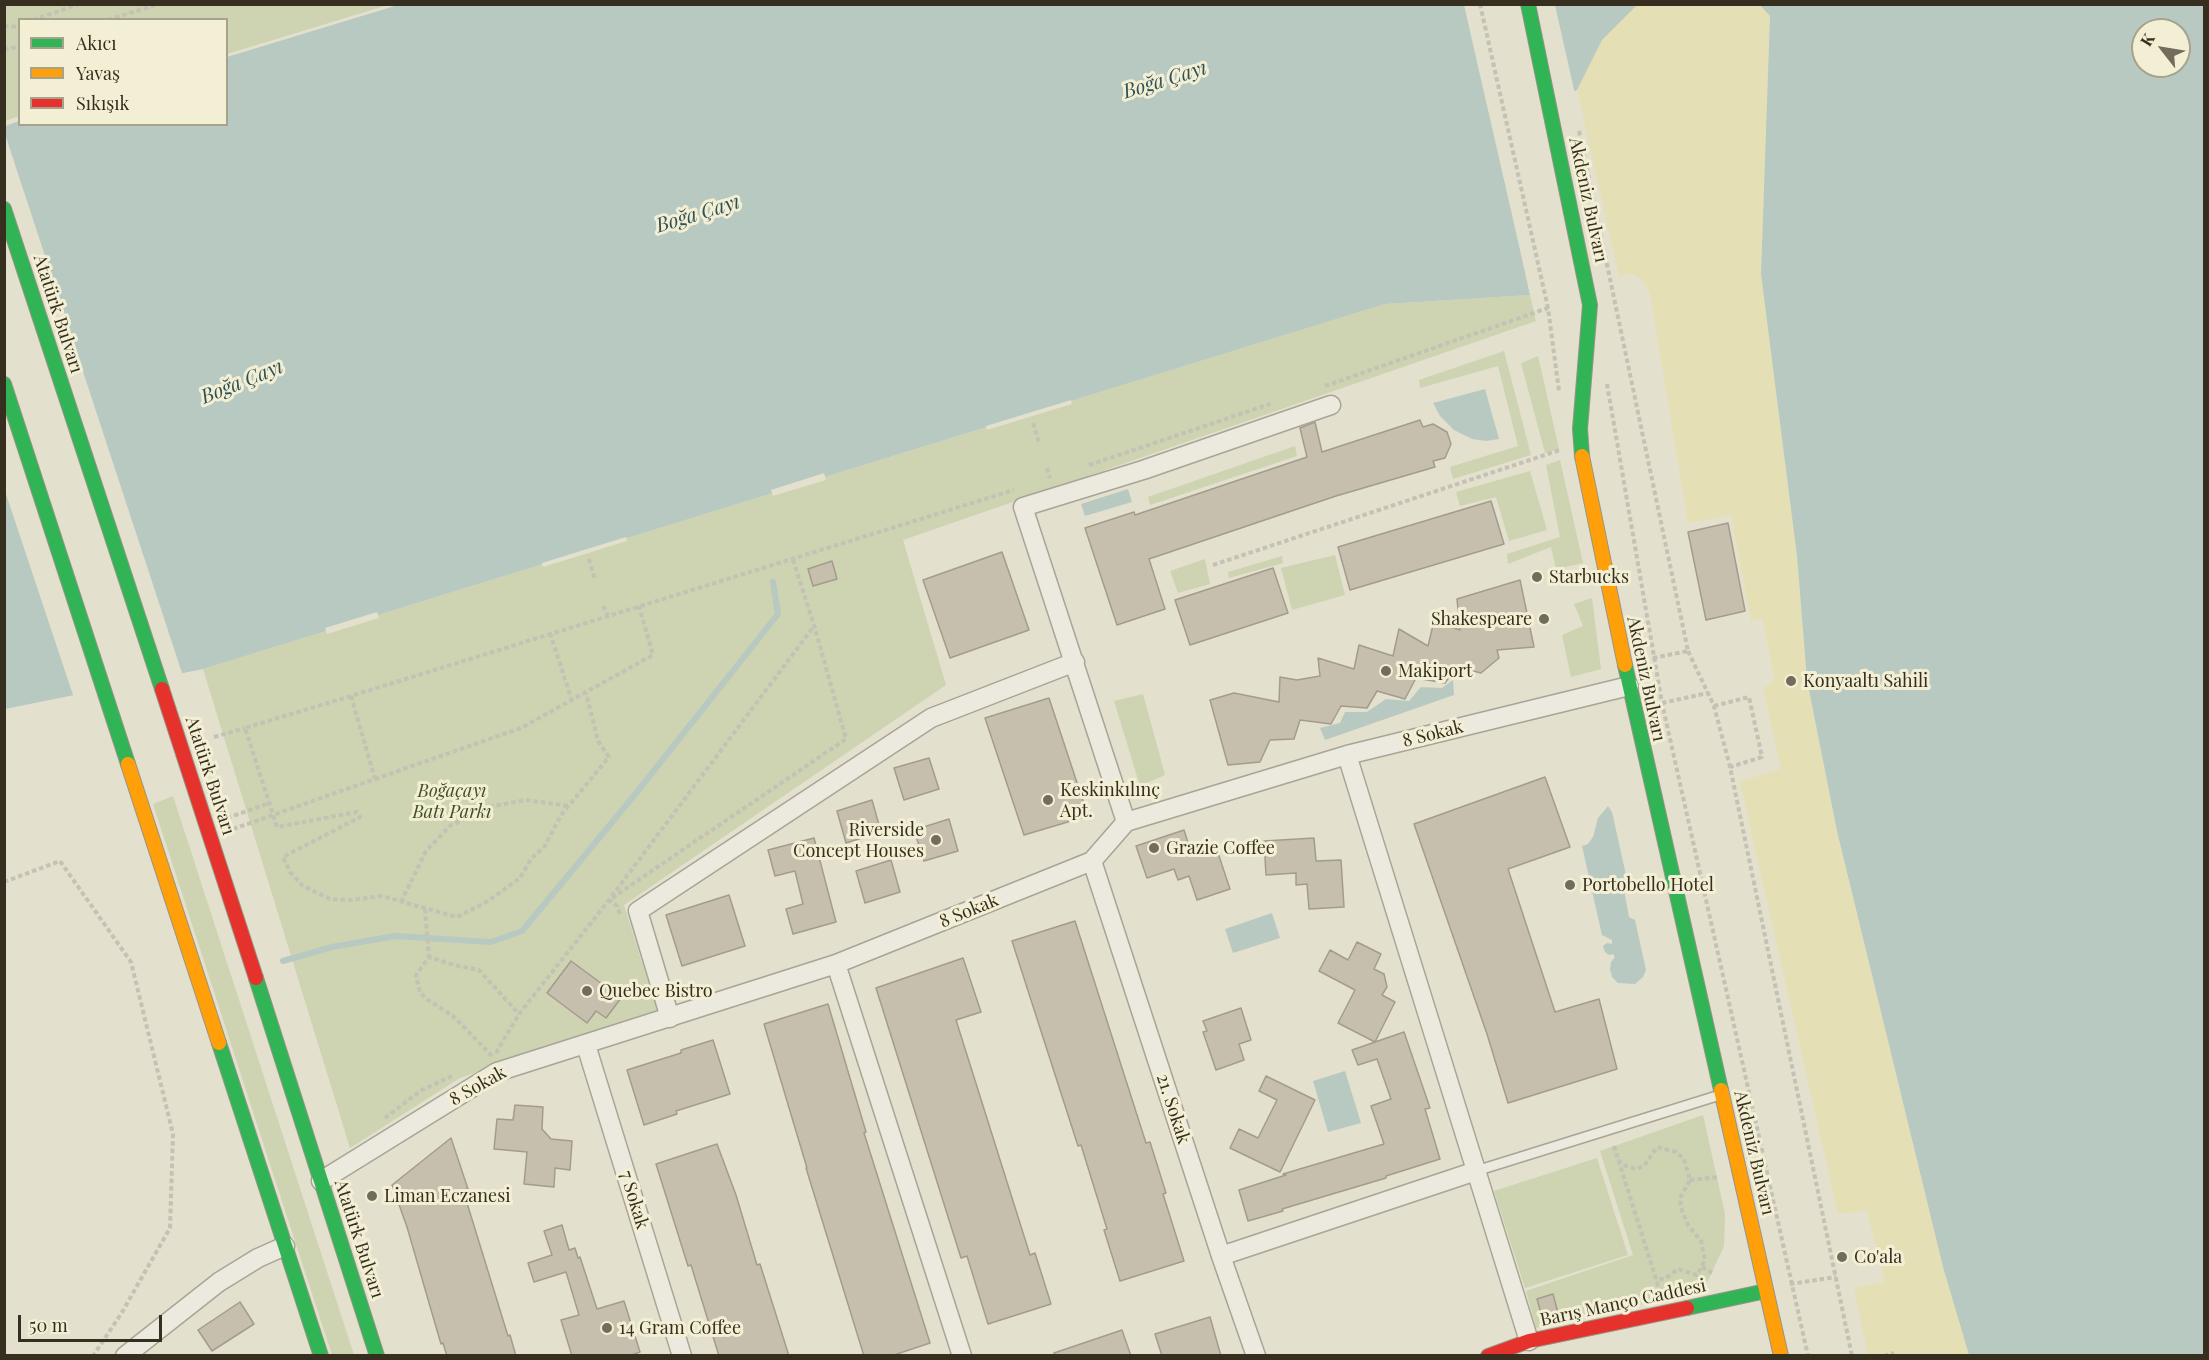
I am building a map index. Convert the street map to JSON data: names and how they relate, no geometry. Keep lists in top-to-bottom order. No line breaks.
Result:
{"streets":{"main road":["Akdeniz Bulvarı","Atatürk Bulvarı","Barış Manço Caddesi"],"street":["8 Sokak","21. Sokak","7 Sokak"]},"crossings":[["Akdeniz Bulvarı","8 Sokak"],["Akdeniz Bulvarı","Barış Manço Caddesi"],["Atatürk Bulvarı","8 Sokak"],["8 Sokak","21. Sokak"],["8 Sokak","7 Sokak"]],"water":["Boğa Çayı"],"parks":["Boğaçayı Batı Parkı"],"places":["Starbucks","Shakespeare","Makiport","Konyaaltı Sahili","Keskinkılınç Apt.","Riverside Concept Houses","Grazie Coffee","Portobello Hotel","Quebec Bistro","Liman Eczanesi","Co'ala","14 Gram Coffee"],"legend":["Akıcı","Yavaş","Sıkışık"],"scale_bar":"50 m","north":"top left"}
